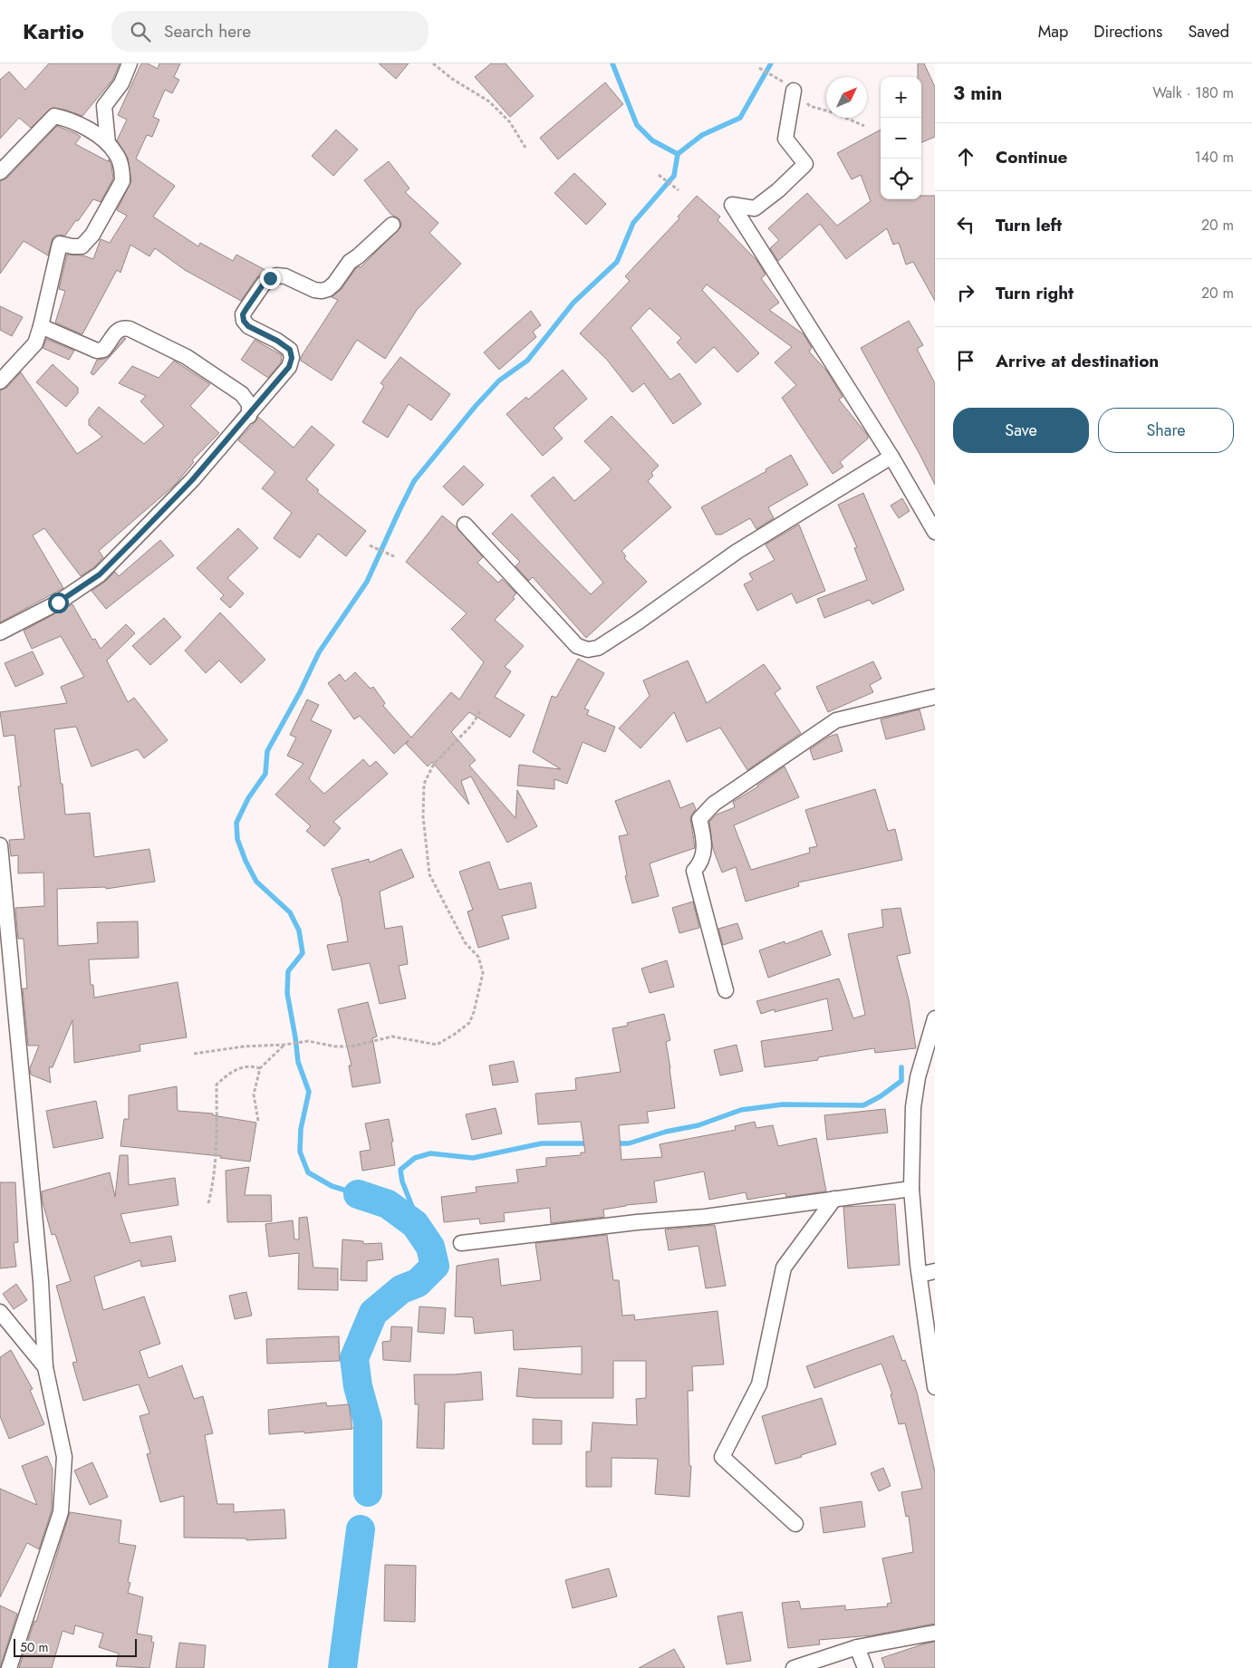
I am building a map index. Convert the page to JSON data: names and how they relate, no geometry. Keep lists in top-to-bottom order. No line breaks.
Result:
{"scale_bar":"50 m","north":"top right","page":{"header":"Kartio","search":"Search here","nav":["Map","Directions","Saved"],"heading":["3 min","Walk · 180 m"],"map_buttons":["+","−"],"list":[["Continue","140 m"],["Turn left","20 m"],["Turn right","20 m"],"Arrive at destination"],"buttons":["Save","Share"],"scale":"50 m"}}
